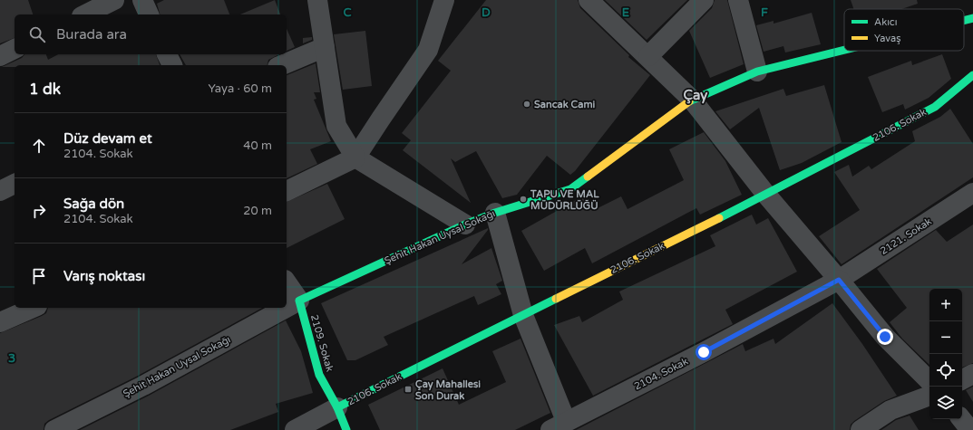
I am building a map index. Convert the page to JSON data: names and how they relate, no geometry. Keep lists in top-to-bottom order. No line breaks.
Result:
{"streets":{"main road":["2106. Sokak","Şehit Hakan Uysal Sokağı","2109. Sokak"],"street":["2121. Sokak","2104. Sokak"]},"crossings":[["2106. Sokak","2109. Sokak"],["2121. Sokak","2104. Sokak"],["Şehit Hakan Uysal Sokağı","2109. Sokak"]],"districts":["Çay"],"places":{"other":["Sancak Cami","TAPU VE MAL MÜDÜRLÜĞÜ"],"transit":["Çay Mahallesi Son Durak"]},"legend":["Akıcı","Yavaş"],"page":{"search":"Burada ara","heading":["1 dk","Yaya · 60 m"],"list":[["Düz devam et","2104. Sokak","40 m"],["Sağa dön","2104. Sokak","20 m"],"Varış noktası"],"map_buttons":["+","−"]},"grid":{"columns":["C","D","E","F"],"rows":["3"]}}
